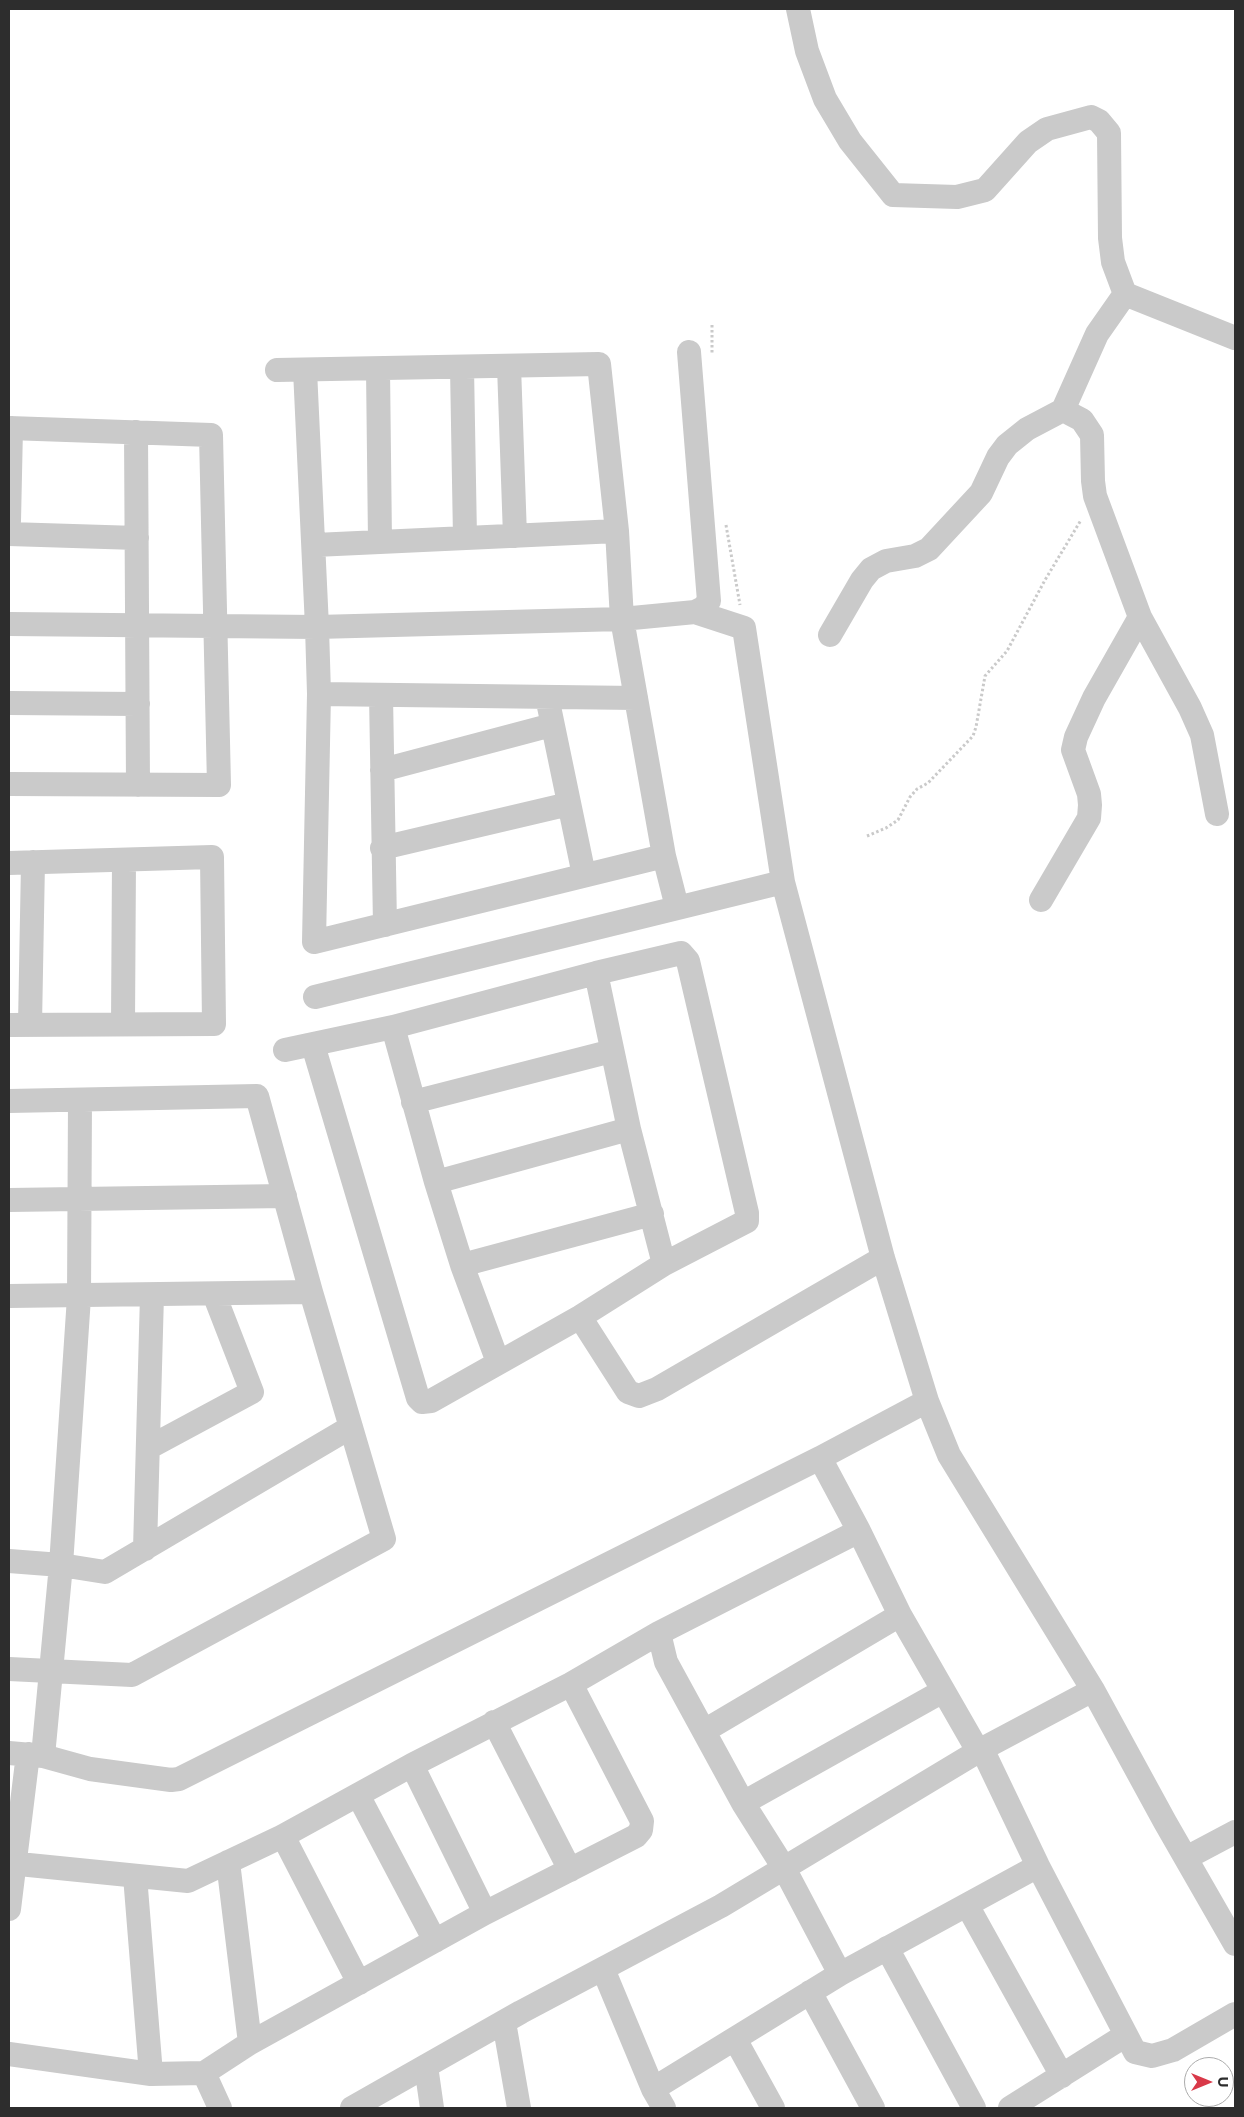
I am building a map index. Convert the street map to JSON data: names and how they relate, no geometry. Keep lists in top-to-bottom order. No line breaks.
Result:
{"north":"right"}
